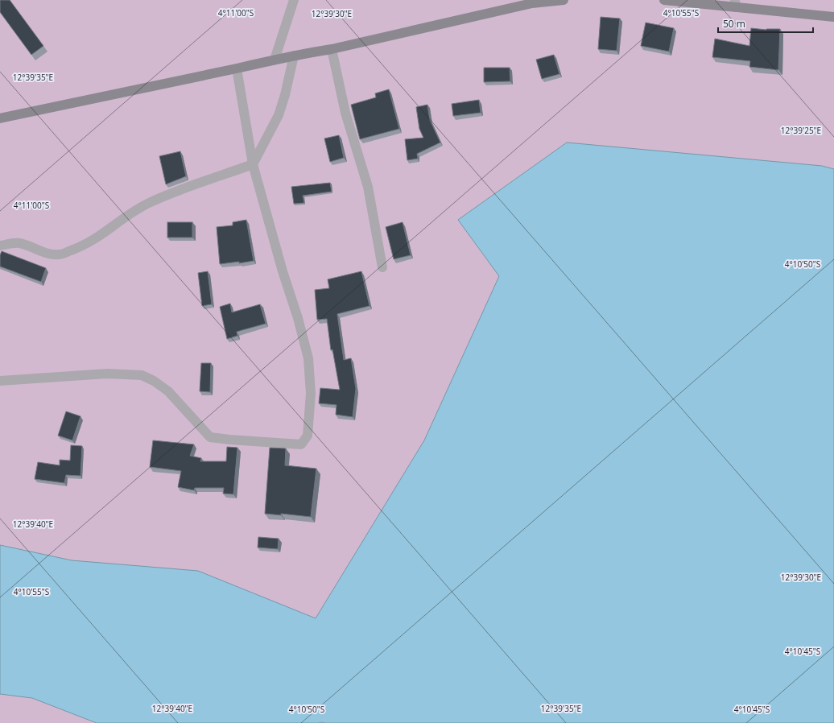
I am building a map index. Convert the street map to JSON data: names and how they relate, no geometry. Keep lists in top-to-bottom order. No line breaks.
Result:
{"scale_bar":"50 m","coordinates":["4°11'00\"S","4°10'55\"S","12°39'30\"E","12°39'35\"E","12°39'25\"E","4°10'50\"S","12°39'40\"E","4°10'45\"S"]}
